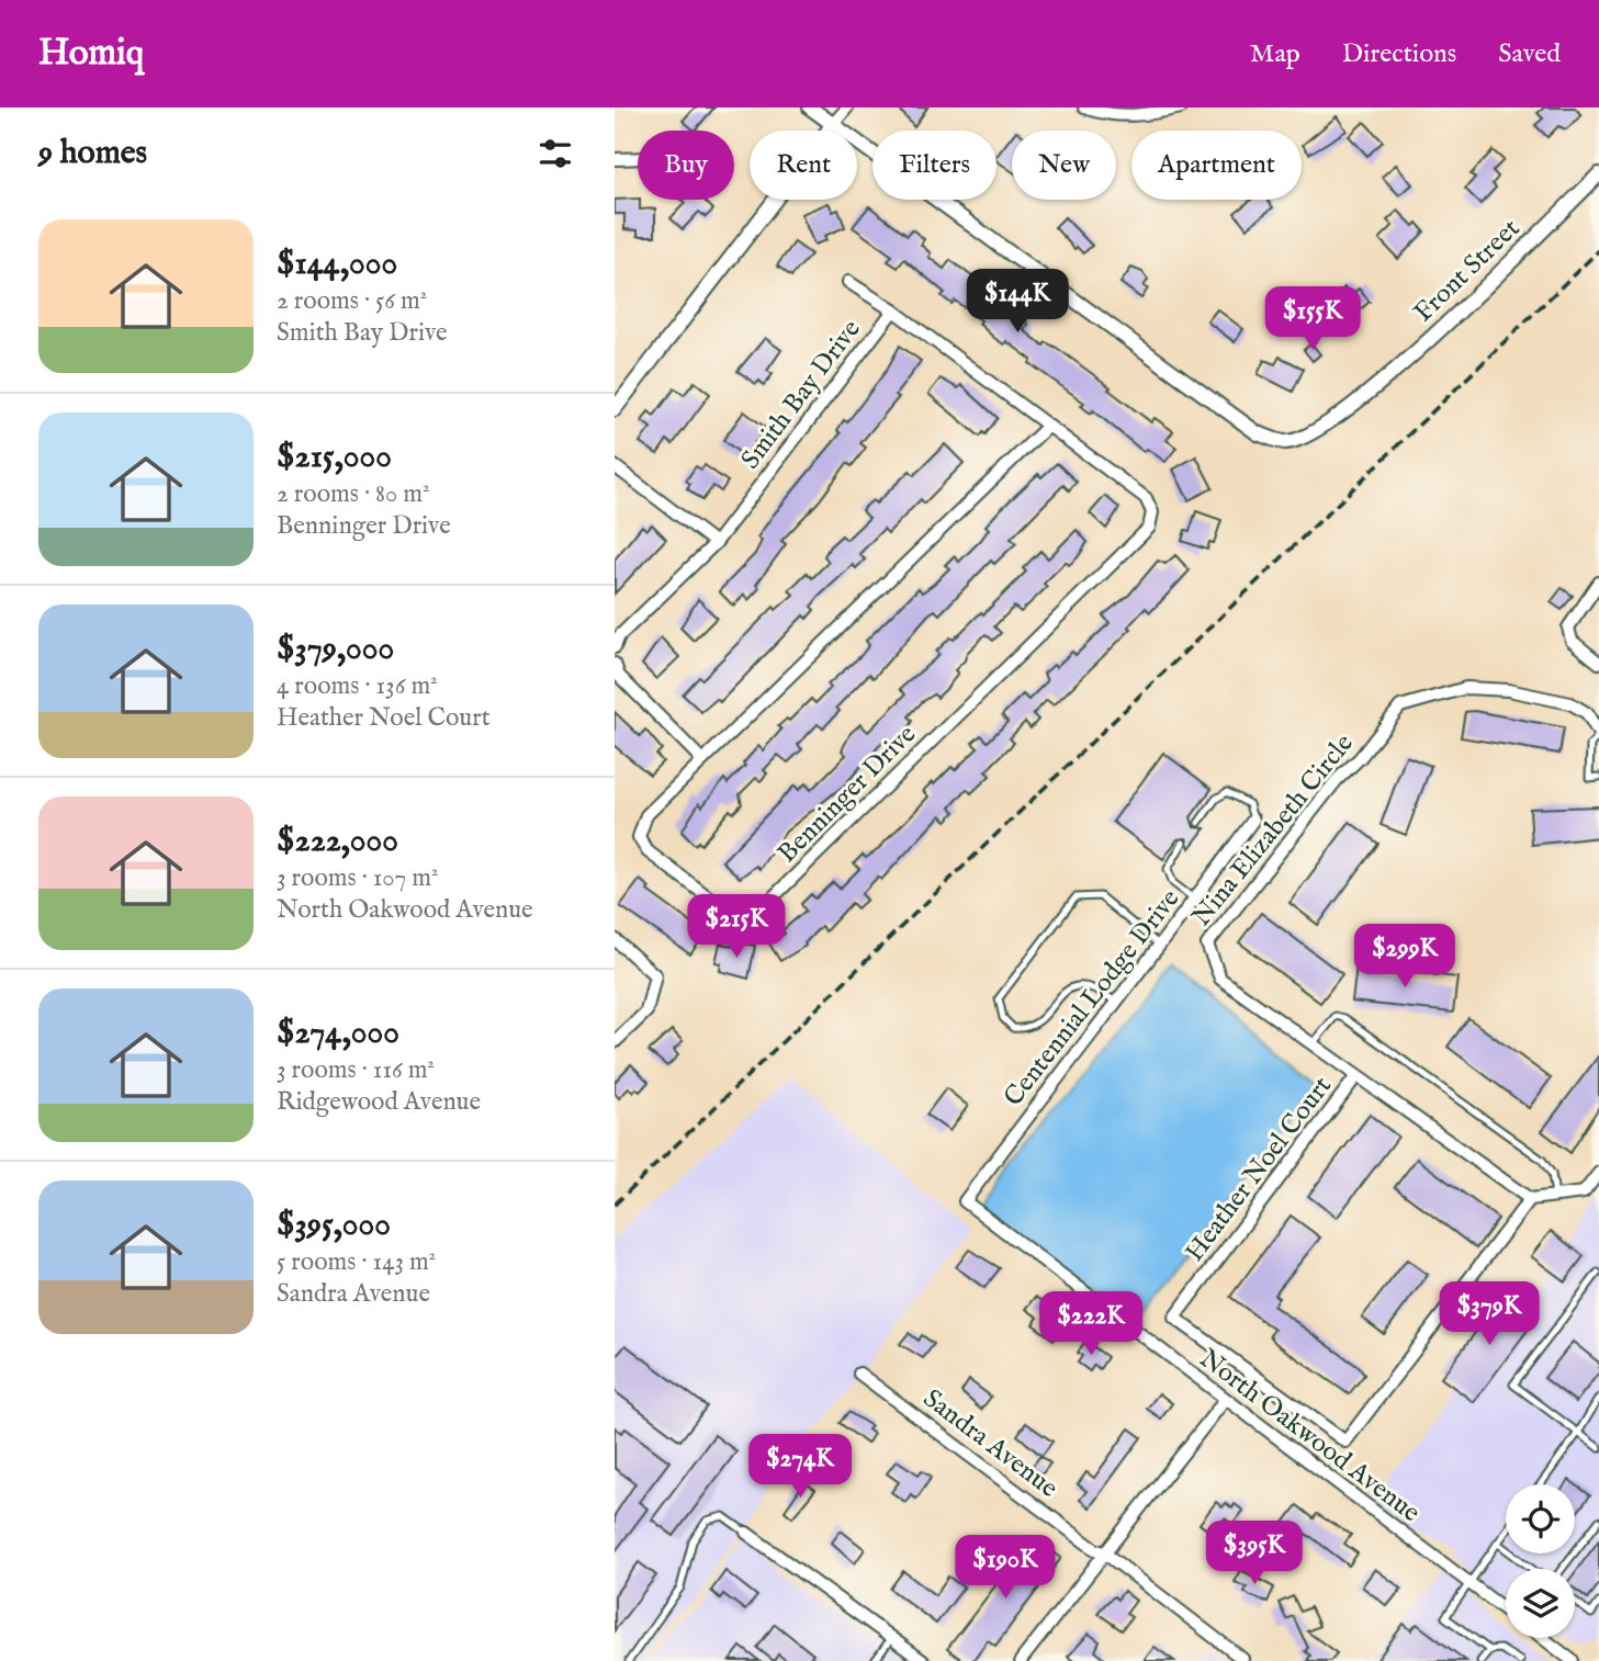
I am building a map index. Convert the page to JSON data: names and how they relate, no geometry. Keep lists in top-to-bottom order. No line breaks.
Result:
{"streets":{"street":["Front Street","Smith Bay Drive","Benninger Drive","Nina Elizabeth Circle","Centennial Lodge Drive","Heather Noel Court","North Oakwood Avenue","Sandra Avenue"]},"crossings":[["Smith Bay Drive","Benninger Drive"],["Nina Elizabeth Circle","Heather Noel Court"],["Centennial Lodge Drive","North Oakwood Avenue"]],"page":{"header":"Homiq","nav":["Map","Directions","Saved"],"heading":"9 homes","chip":["Buy","Rent","Filters","New","Apartment"],"list":[{"name":"$144,000","note":"2 rooms · 56 m² · Smith Bay Drive"},{"name":"$215,000","note":"2 rooms · 80 m² · Benninger Drive"},{"name":"$379,000","note":"4 rooms · 136 m² · Heather Noel Court"},{"name":"$222,000","note":"3 rooms · 107 m² · North Oakwood Avenue"},{"name":"$274,000","note":"3 rooms · 116 m² · Ridgewood Avenue"},{"name":"$395,000","note":"5 rooms · 143 m² · Sandra Avenue"}],"price":["$144K","$155K","$215K","$299K","$379K","$222K","$274K","$395K","$190K"]}}
